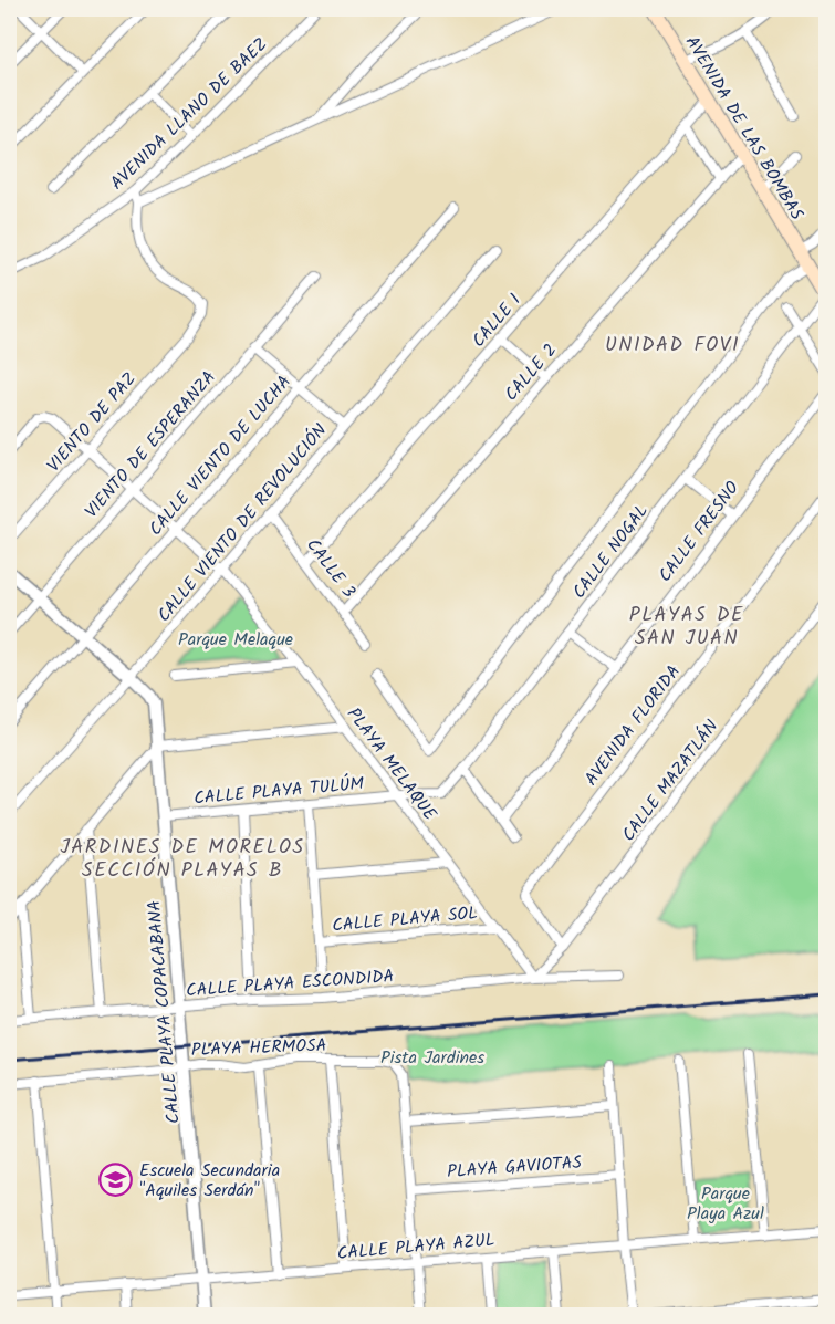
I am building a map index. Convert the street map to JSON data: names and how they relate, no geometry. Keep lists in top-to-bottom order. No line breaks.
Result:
{"streets":{"main road":["AVENIDA DE LAS BOMBAS"],"street":["AVENIDA LLANO DE BAEZ","CALLE 1","CALLE 2","VIENTO DE PAZ","VIENTO DE ESPERANZA","CALLE VIENTO DE LUCHA","CALLE VIENTO DE REVOLUCIÓN","CALLE FRESNO","CALLE NOGAL","CALLE 3","AVENIDA FLORIDA","PLAYA MELAQUE","CALLE MAZATLÁN","CALLE PLAYA TULÚM","CALLE PLAYA SOL","CALLE PLAYA ESCONDIDA","CALLE PLAYA COPACABANA","PLAYA HERMOSA","PLAYA GAVIOTAS","CALLE PLAYA AZUL"]},"crossings":[["AVENIDA DE LAS BOMBAS","CALLE 1"],["AVENIDA DE LAS BOMBAS","CALLE 2"],["AVENIDA DE LAS BOMBAS","CALLE NOGAL"],["CALLE 1","CALLE 3"],["CALLE 2","CALLE 3"],["VIENTO DE PAZ","PLAYA MELAQUE"],["VIENTO DE ESPERANZA","PLAYA MELAQUE"],["VIENTO DE ESPERANZA","CALLE PLAYA COPACABANA"],["CALLE VIENTO DE LUCHA","PLAYA MELAQUE"],["CALLE VIENTO DE LUCHA","CALLE PLAYA COPACABANA"],["CALLE VIENTO DE REVOLUCIÓN","CALLE 3"],["CALLE VIENTO DE REVOLUCIÓN","PLAYA MELAQUE"],["CALLE VIENTO DE REVOLUCIÓN","CALLE PLAYA COPACABANA"],["CALLE NOGAL","PLAYA MELAQUE"],["CALLE NOGAL","CALLE PLAYA TULÚM"],["AVENIDA FLORIDA","CALLE MAZATLÁN"],["PLAYA MELAQUE","CALLE MAZATLÁN"],["PLAYA MELAQUE","CALLE PLAYA TULÚM"],["PLAYA MELAQUE","CALLE PLAYA SOL"],["PLAYA MELAQUE","CALLE PLAYA ESCONDIDA"],["CALLE MAZATLÁN","CALLE PLAYA ESCONDIDA"],["CALLE PLAYA TULÚM","CALLE PLAYA COPACABANA"],["CALLE PLAYA ESCONDIDA","CALLE PLAYA COPACABANA"],["CALLE PLAYA COPACABANA","PLAYA HERMOSA"],["CALLE PLAYA COPACABANA","CALLE PLAYA AZUL"]],"districts":["UNIDAD FOVI","PLAYAS DE SAN JUAN","JARDINES DE MORELOS SECCIÓN PLAYAS B"],"parks":["Parque Melaque","Pista Jardines","Parque Playa Azul"],"places":{"school or university":["Escuela Secundaria \"Aquiles Serdán\""]}}
